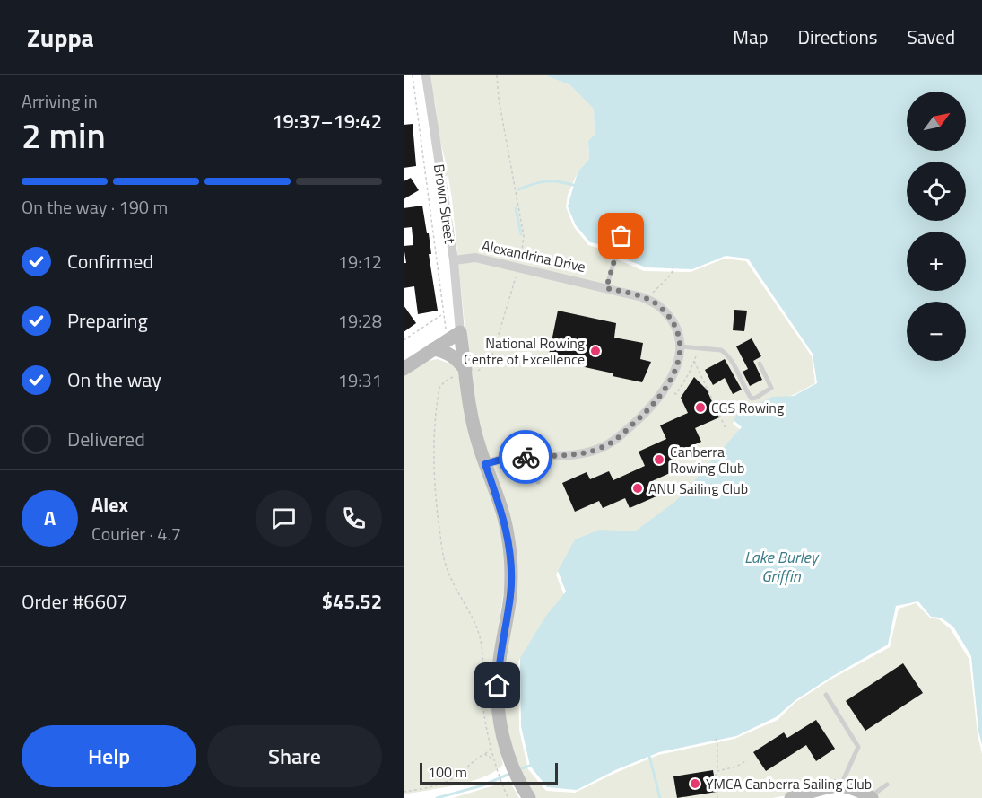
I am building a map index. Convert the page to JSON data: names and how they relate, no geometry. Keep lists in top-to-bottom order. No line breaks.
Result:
{"streets":{"street":["Brown Street","Alexandrina Drive"]},"crossings":[["Brown Street","Alexandrina Drive"]],"water":["Lake Burley Griffin"],"places":["National Rowing Centre of Excellence","CGS Rowing","Canberra Rowing Club","ANU Sailing Club","YMCA Canberra Sailing Club"],"scale_bar":"100 m","north":"top right","page":{"header":"Zuppa","nav":["Map","Directions","Saved"],"heading":["2 min","Arriving in","19:37–19:42"],"panel":["Alex","Courier · 4.7","Order #6607","$45.52"],"map_buttons":["+","−"],"bar":"On the way · 190 m","list":[["Confirmed","19:12"],["Preparing","19:28"],["On the way","19:31"],"Delivered"],"round":"A","buttons":["Help","Share"],"scale":"100 m"}}
